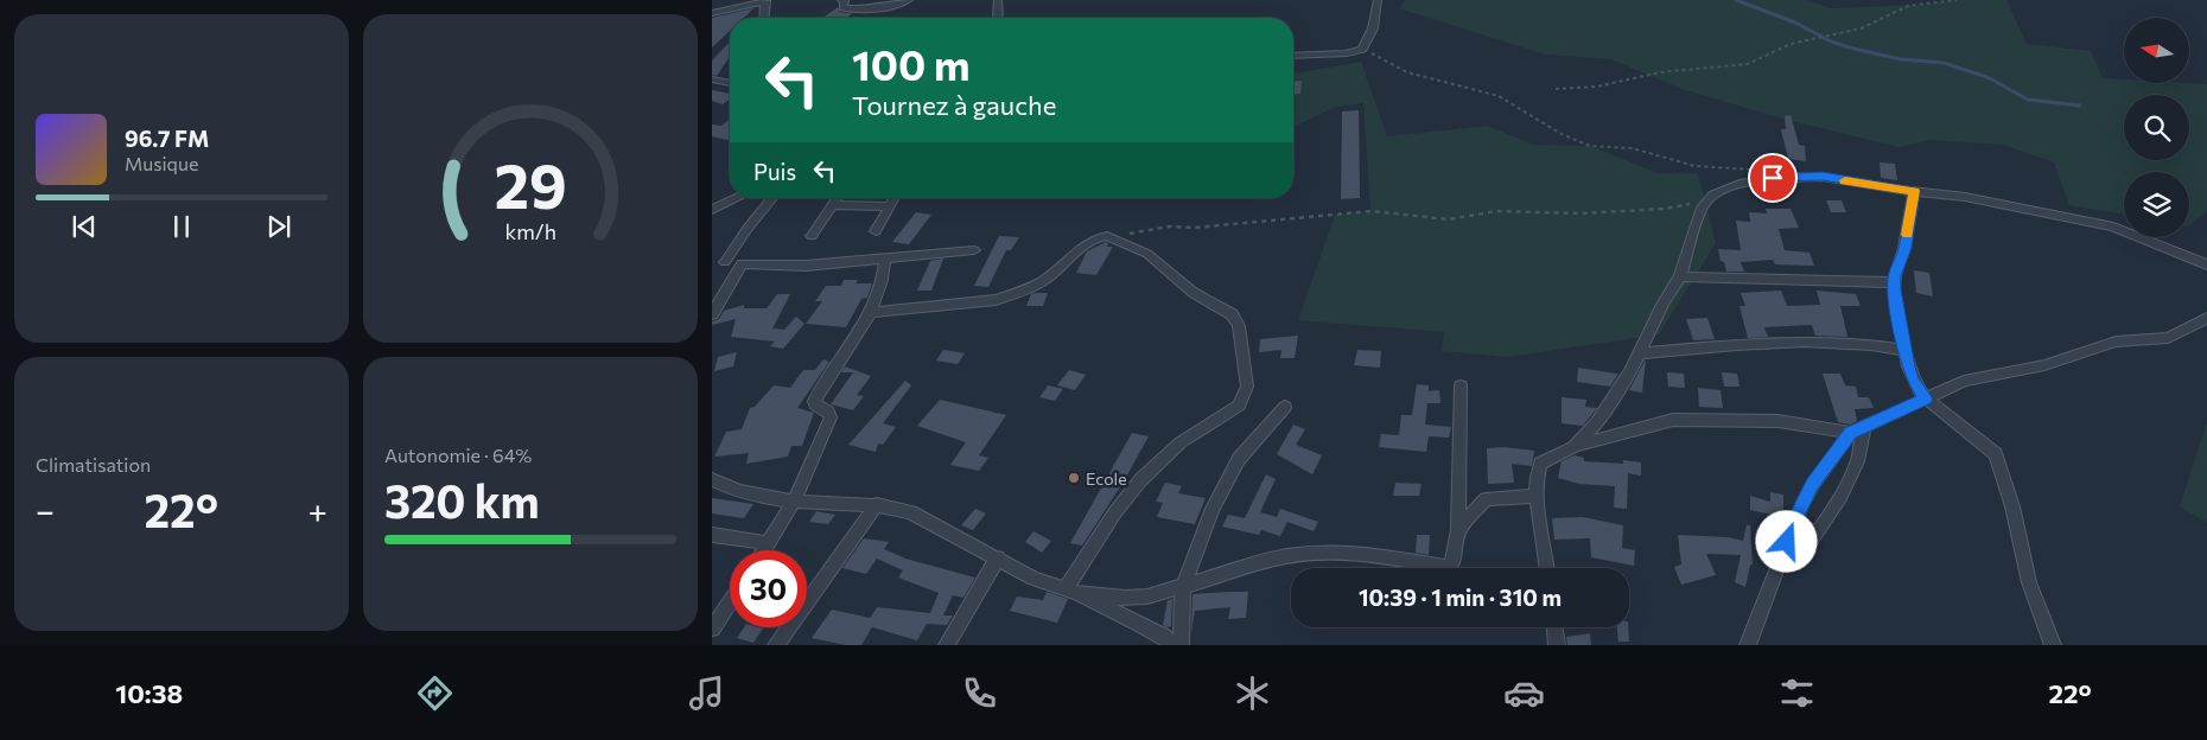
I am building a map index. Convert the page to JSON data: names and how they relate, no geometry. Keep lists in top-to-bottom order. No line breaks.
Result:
{"places":["Ecole"],"north":"left","page":{"turn":["100 m","Tournez à gauche"],"song":["96.7 FM","Musique"],"then":"Puis","tile":["Climatisation",["Autonomie · 64%","320 km"]],"heat":["−","22°","+"],"limit":"30","trip":"10:39 · 1 min · 310 m","tabs":["10:38","22°"],"gauge":["29","km/h"]}}
